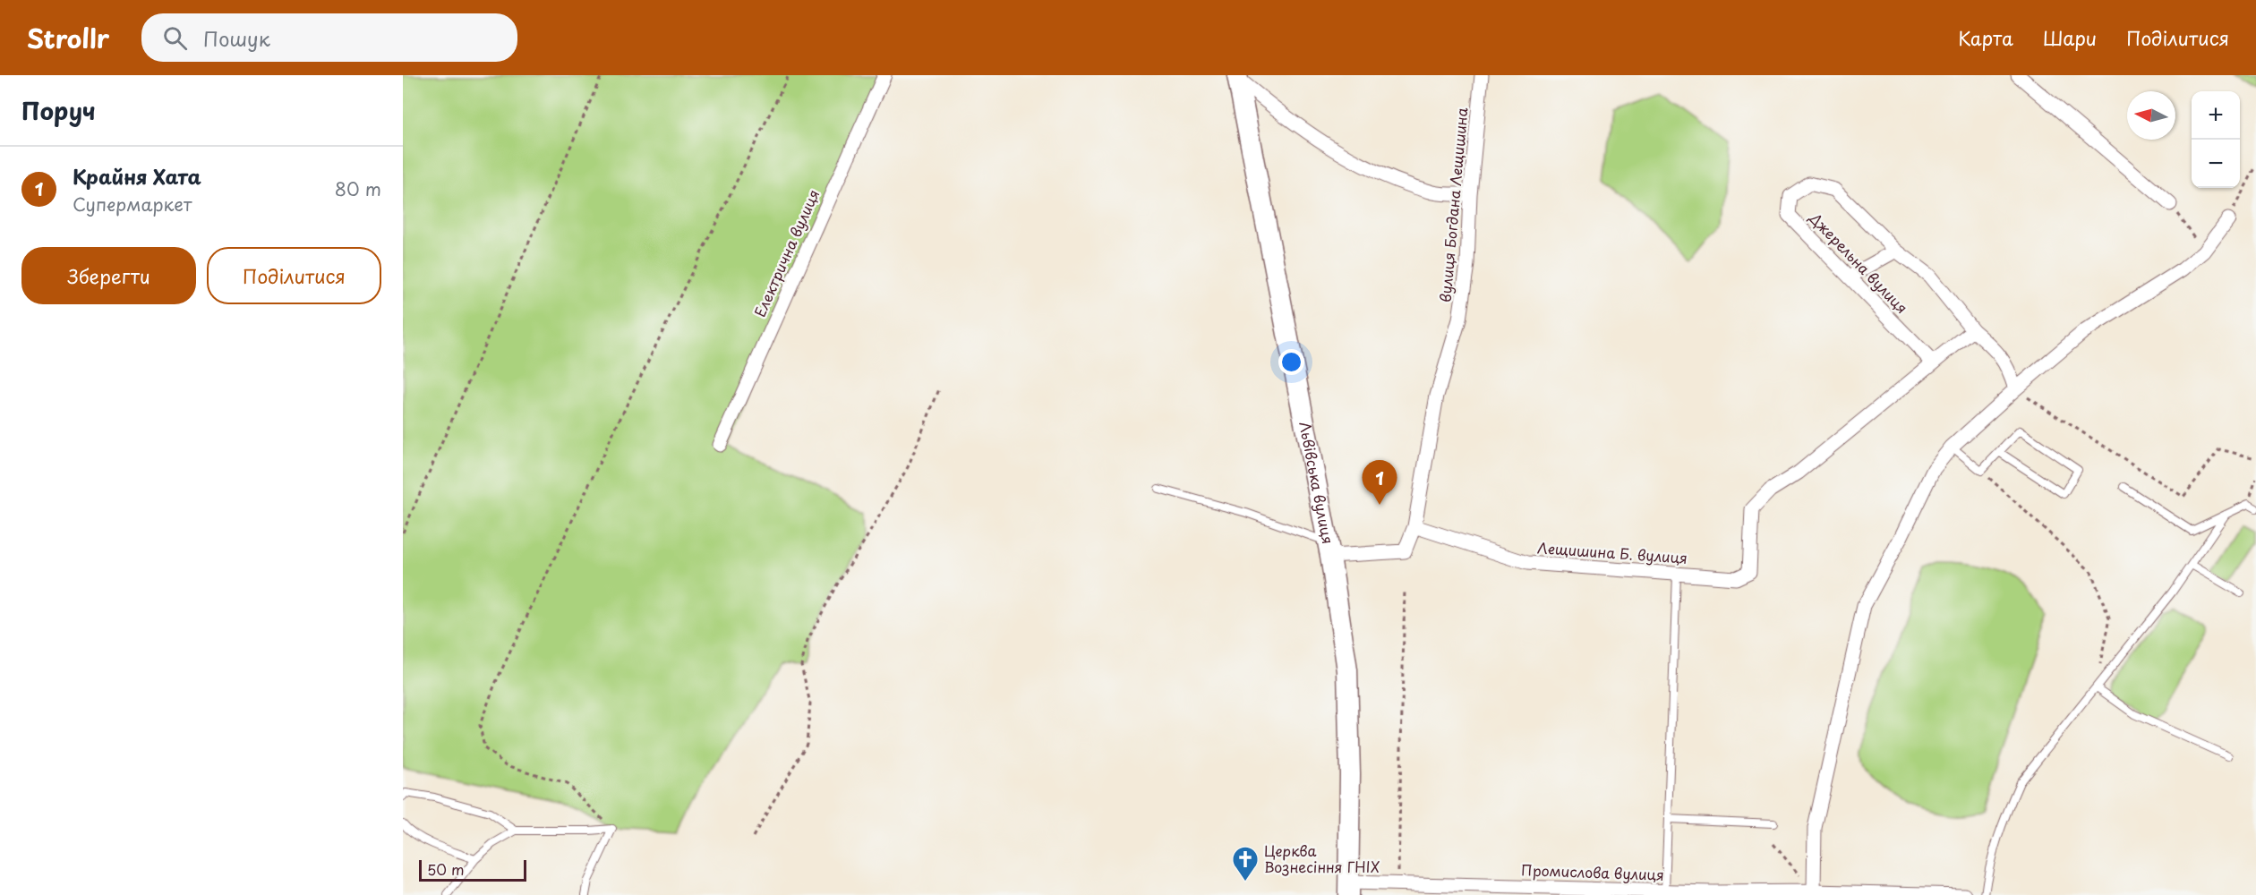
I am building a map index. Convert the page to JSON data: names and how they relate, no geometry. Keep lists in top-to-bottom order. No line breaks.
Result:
{"streets":{"main road":["Львівська вулиця"],"street":["вулиця Богдана Лещишина","Електрична вулиця","Джерельна вулиця","Лещишина Б. вулиця","Промислова вулиця"]},"crossings":[["вулиця Богдана Лещишина","Лещишина Б. вулиця"],["Джерельна вулиця","Лещишина Б. вулиця"],["Львівська вулиця","Промислова вулиця"]],"places":{"church":["Церква Вознесіння ГНІХ"]},"scale_bar":"50 m","north":"left","page":{"header":"Strollr","search":"Пошук","nav":["Карта","Шари","Поділитися"],"heading":"Поруч","map_buttons":["+","−"],"list":[{"mark":"1","name":"Крайня Хата","note":"Супермаркет","value":"80 m"}],"buttons":["Зберегти","Поділитися"],"pins":"1","scale":"50 m"}}
